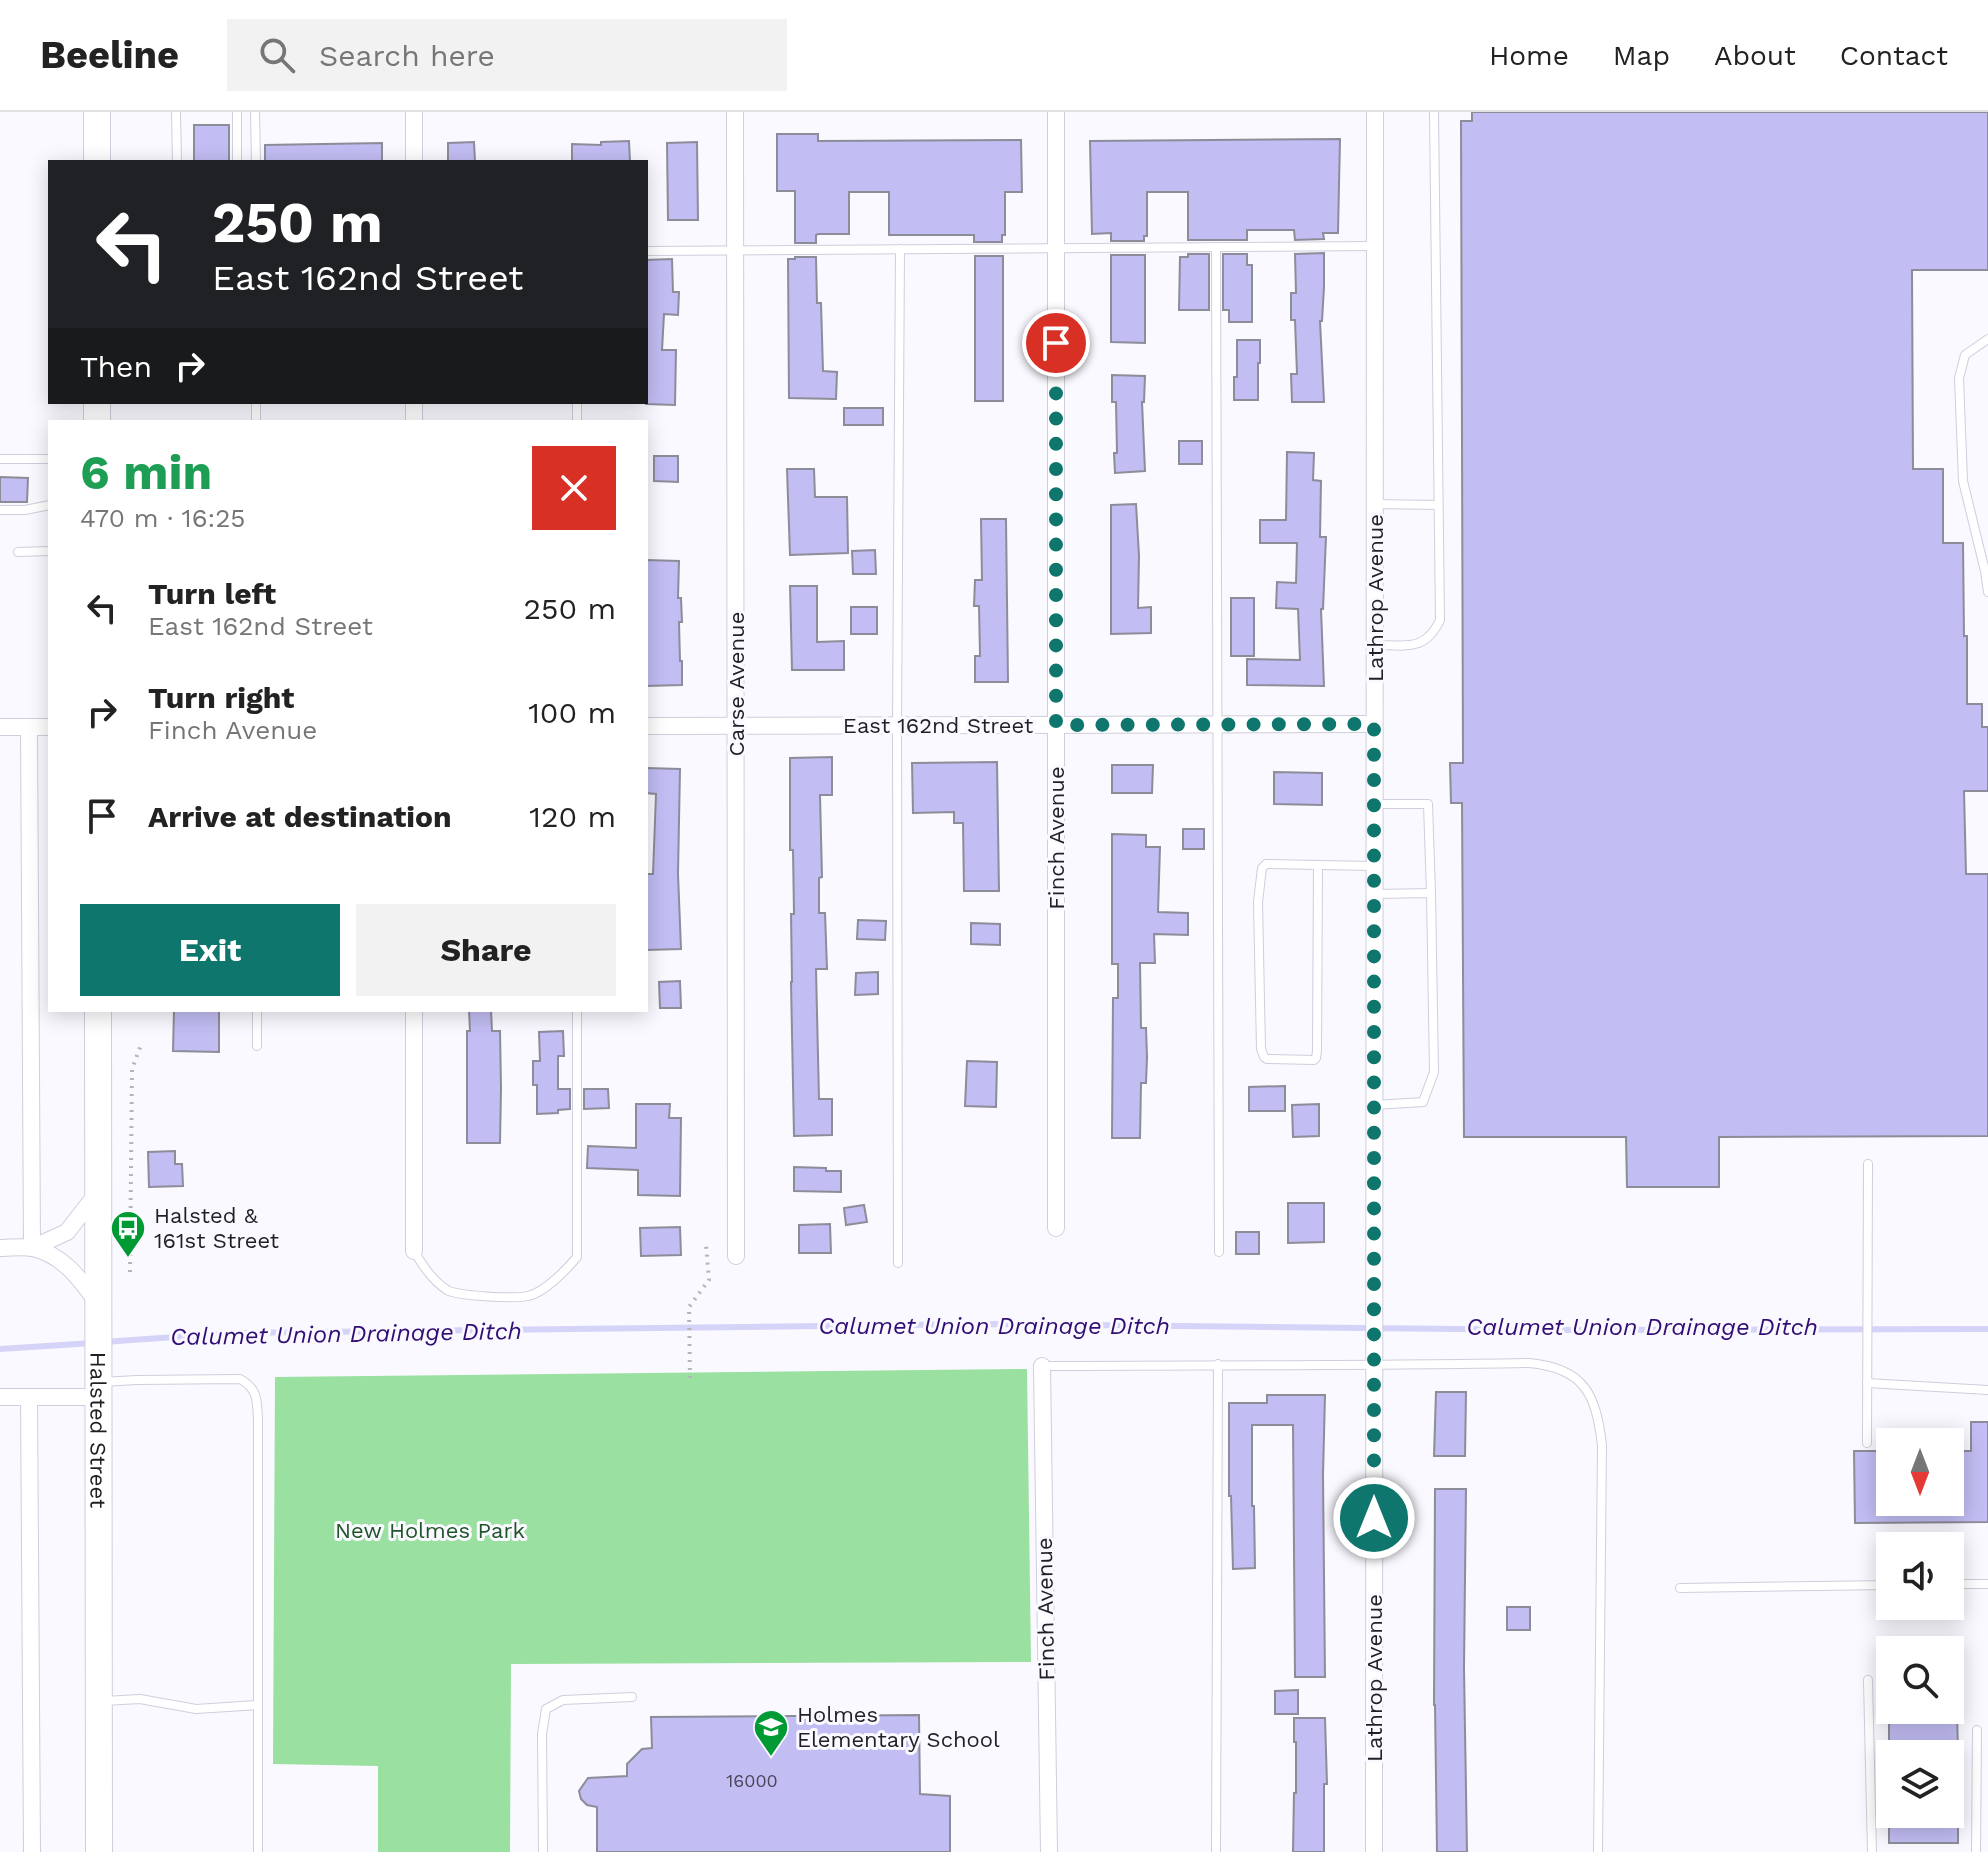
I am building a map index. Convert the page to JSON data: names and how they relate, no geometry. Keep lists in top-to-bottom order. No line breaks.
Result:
{"streets":{"main road":["Halsted Street"],"street":["Lathrop Avenue","Carse Avenue","East 162nd Street","Finch Avenue"]},"crossings":[["Lathrop Avenue","East 162nd Street"],["Carse Avenue","East 162nd Street"],["East 162nd Street","Finch Avenue"]],"water":["Calumet Union Drainage Ditch"],"parks":["New Holmes Park"],"places":{"bus stop":["Halsted & 161st Street"],"school or university":["Holmes Elementary School"]},"house_numbers":["16000"],"north":"bottom","page":{"header":"Beeline","search":"Search here","nav":["Home","Map","About","Contact"],"turn":["250 m","East 162nd Street"],"then":"Then","heading":["6 min","470 m · 16:25"],"list":[{"name":"Turn left","note":"East 162nd Street","value":"250 m"},{"name":"Turn right","note":"Finch Avenue","value":"100 m"},{"name":"Arrive at destination","value":"120 m"}],"buttons":["Exit","Share"]}}
